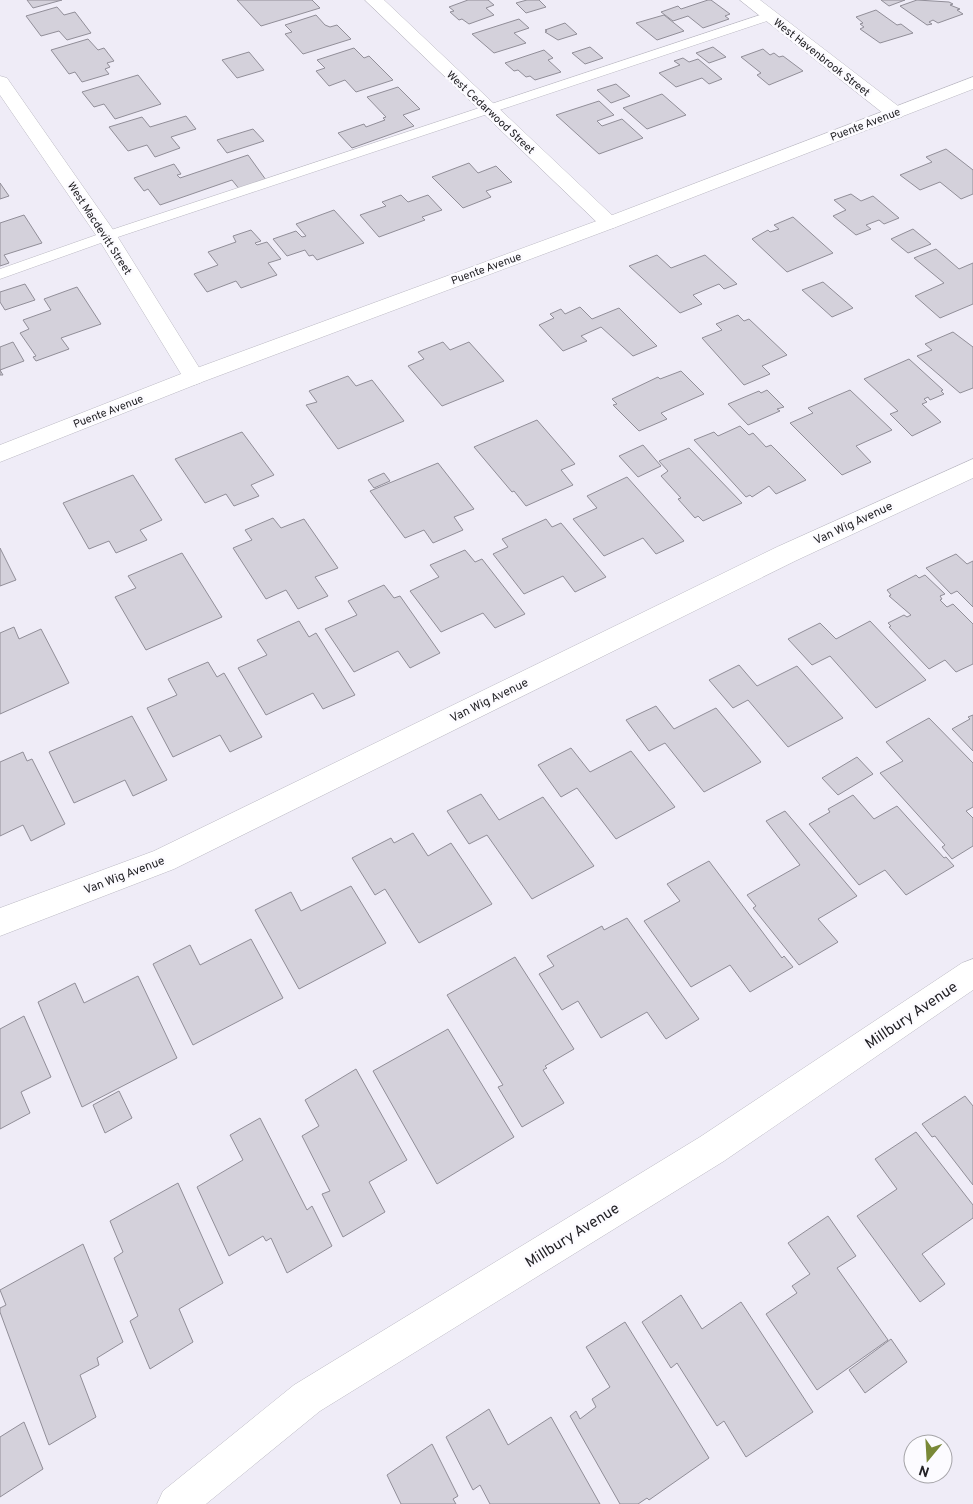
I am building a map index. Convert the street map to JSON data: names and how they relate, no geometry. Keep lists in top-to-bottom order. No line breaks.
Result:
{"streets":{"street":["West Havenbrook Street","West Cedarwood Street","Puente Avenue","West Macdevitt Street","Van Wig Avenue","Millbury Avenue"]},"crossings":[["West Havenbrook Street","Puente Avenue"],["West Cedarwood Street","Puente Avenue"],["Puente Avenue","West Macdevitt Street"]],"north":"bottom"}
